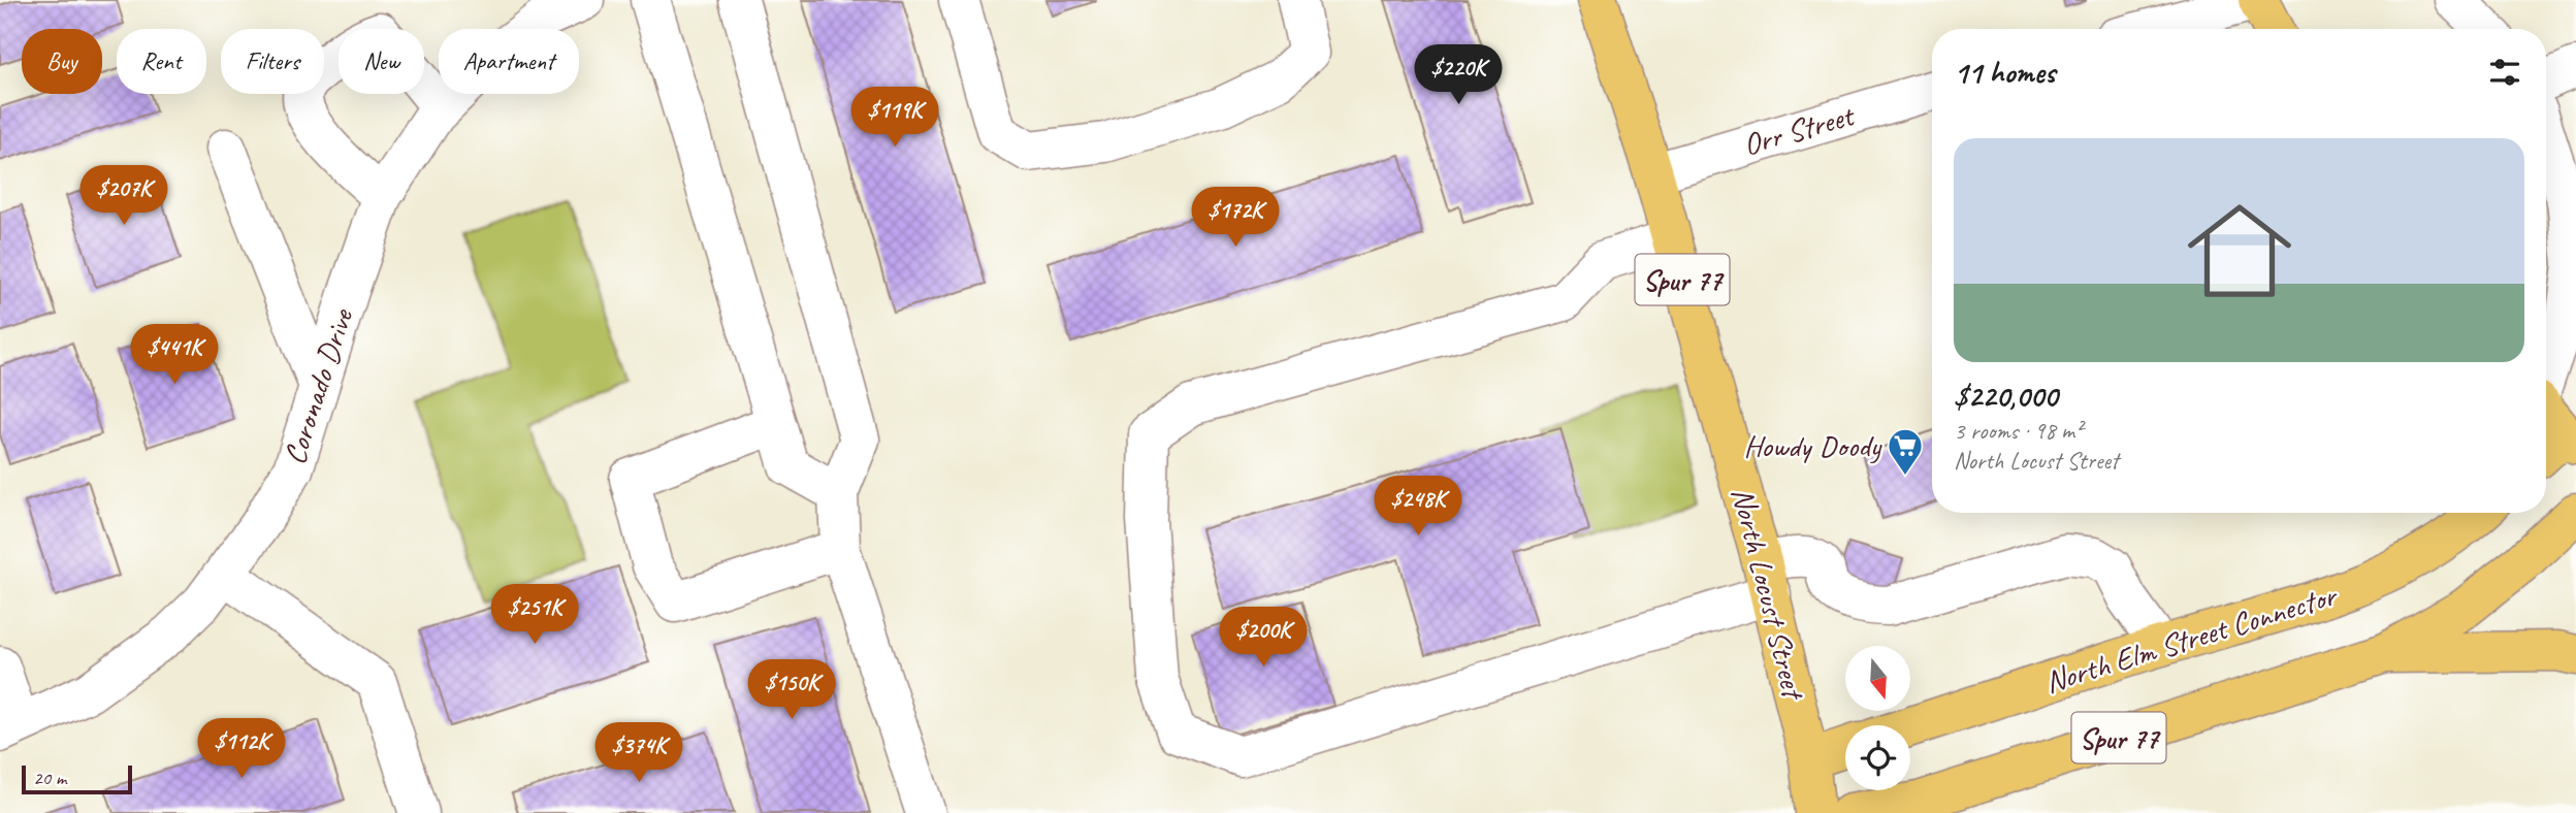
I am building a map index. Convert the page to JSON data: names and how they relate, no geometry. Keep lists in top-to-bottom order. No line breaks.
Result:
{"streets":{"main road":["Spur 77","North Locust Street","North Elm Street Connector"],"street":["Orr Street","Coronado Drive"]},"crossings":[["Orr Street","North Locust Street"]],"places":{"supermarket":["Howdy Doody"]},"scale_bar":"20 m","north":"bottom","page":{"chip":["Buy","Rent","Filters","New","Apartment"],"heading":"11 homes","price":["$220K","$119K","$207K","$172K","$441K","$248K","$251K","$200K","$150K","$112K","$374K"],"list":[{"name":"$220,000","note":"3 rooms · 98 m² · North Locust Street"}],"scale":"20 m"}}
